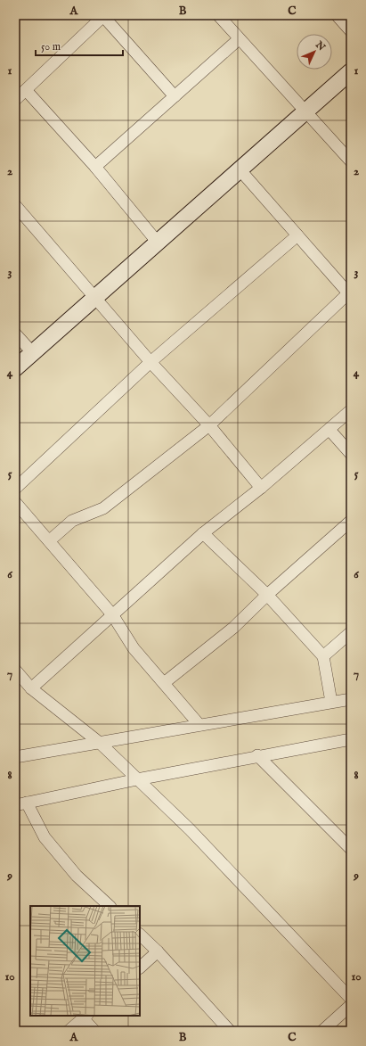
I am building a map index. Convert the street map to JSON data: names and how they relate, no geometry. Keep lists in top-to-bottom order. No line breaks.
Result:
{"scale_bar":"50 m","north":"top right","grid":{"columns":["A","B","C"],"rows":["1","2","3","4","5","6","7","8","9","10"]}}
